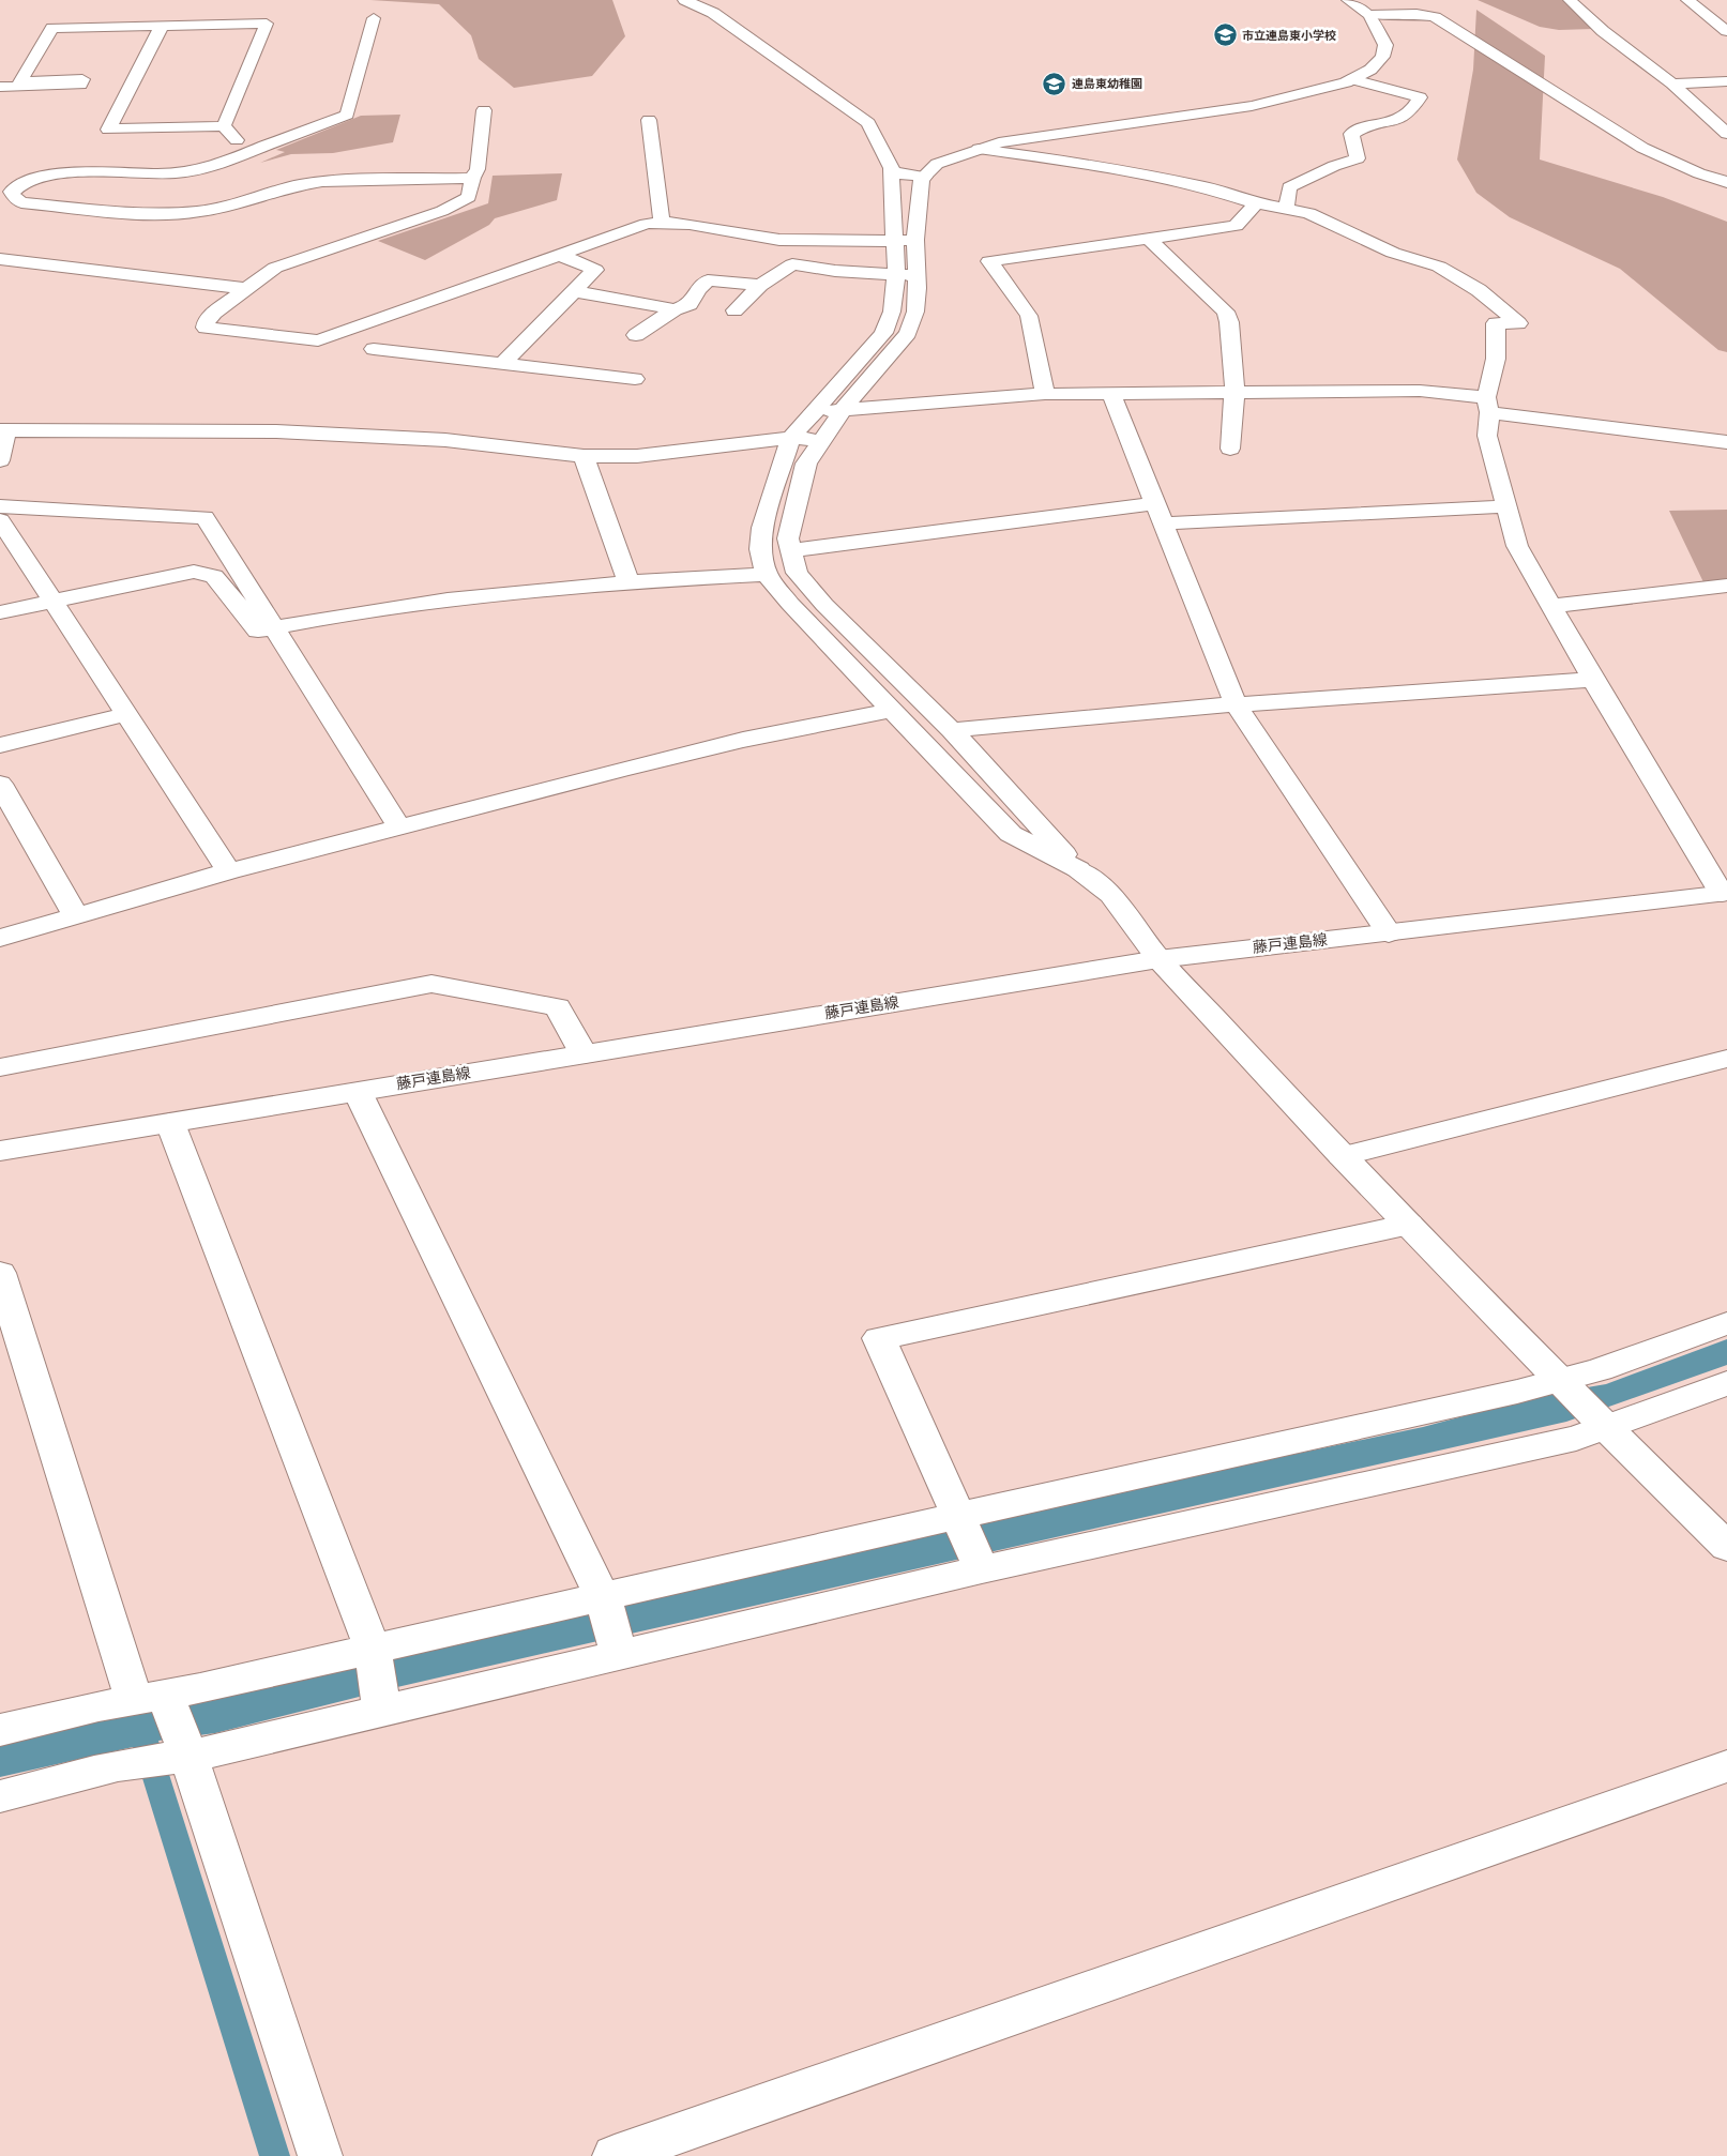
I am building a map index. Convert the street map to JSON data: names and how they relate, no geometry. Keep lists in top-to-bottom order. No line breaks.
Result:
{"streets":{"street":["藤戸連島線"]},"places":{"school or university":["市立連島東小学校","連島東幼稚園"]}}
